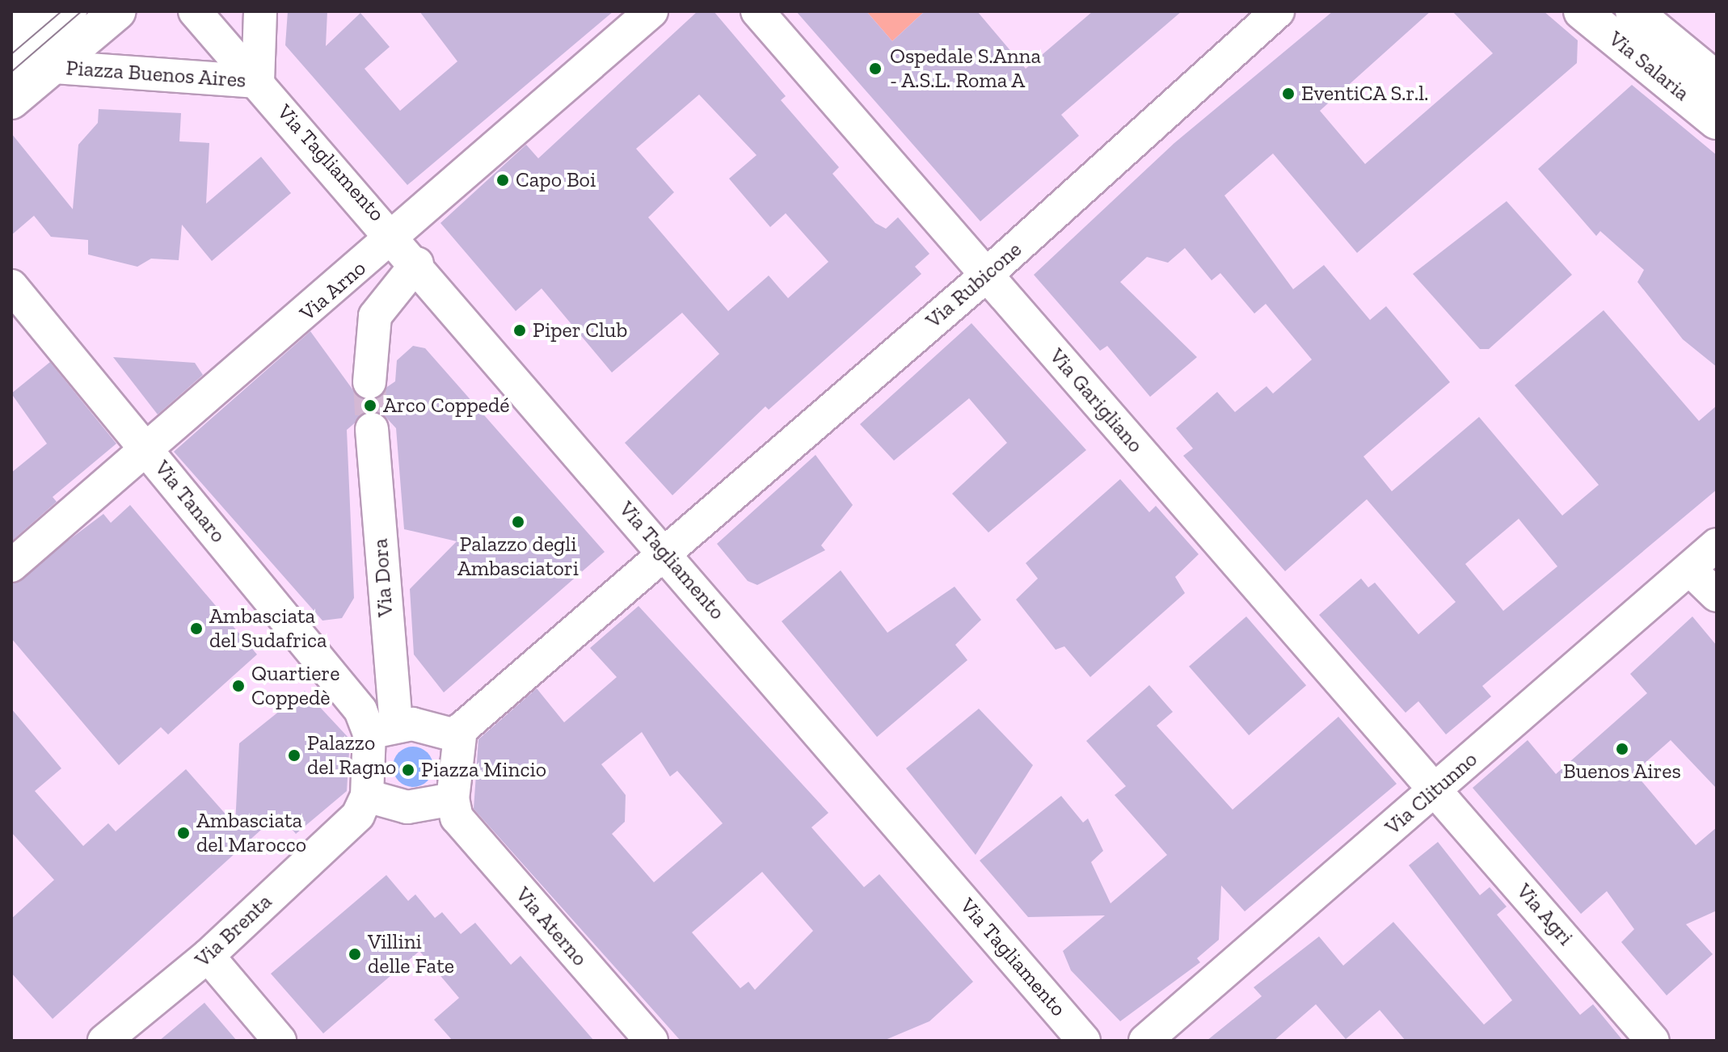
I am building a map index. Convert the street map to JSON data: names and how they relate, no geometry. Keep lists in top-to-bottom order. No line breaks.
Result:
{"streets":{"main road":["Via Salaria"],"street":["Piazza Buenos Aires","Via Tagliamento","Via Rubicone","Via Arno","Via Garigliano","Via Tanaro","Via Dora","Via Clitunno","Via Agri","Via Aterno","Via Brenta"]},"crossings":[["Piazza Buenos Aires","Via Tagliamento"],["Via Tagliamento","Via Rubicone"],["Via Tagliamento","Via Arno"],["Via Rubicone","Via Garigliano"],["Via Arno","Via Tanaro"],["Via Garigliano","Via Clitunno"],["Via Garigliano","Via Agri"],["Via Tanaro","Via Dora"],["Via Clitunno","Via Agri"]],"places":["Ospedale S.Anna - A.S.L. Roma A","EventiCA S.r.l.","Capo Boi","Piper Club","Arco Coppedé","Palazzo degli Ambasciatori","Ambasciata del Sudafrica","Quartiere Coppedè","Buenos Aires","Palazzo del Ragno","Piazza Mincio","Ambasciata del Marocco","Villini delle Fate"]}
